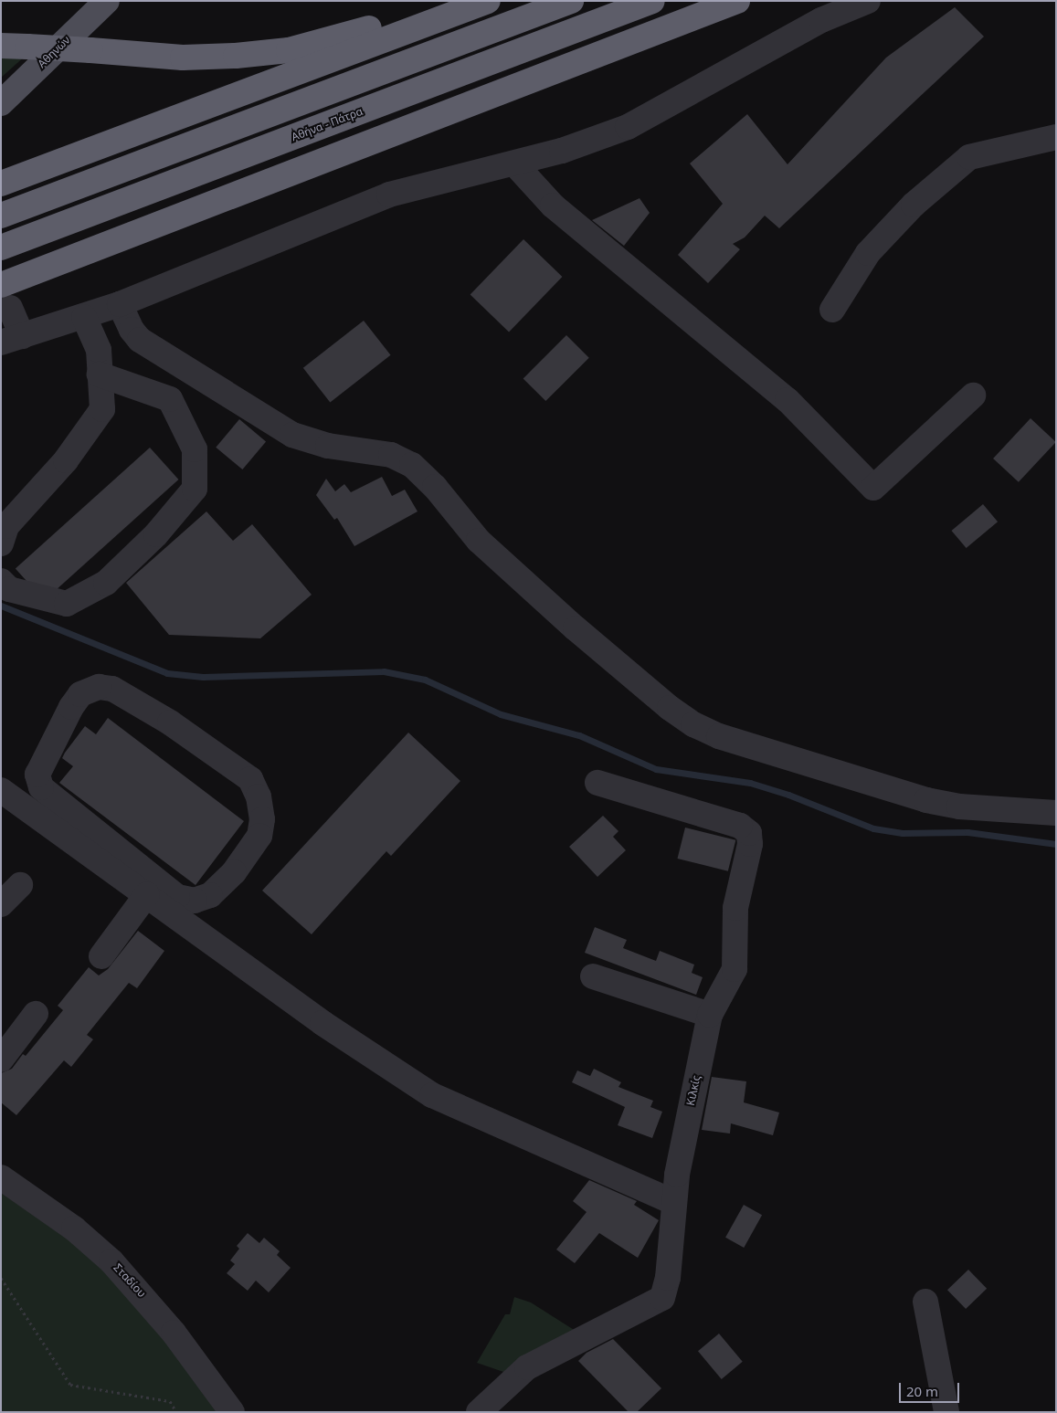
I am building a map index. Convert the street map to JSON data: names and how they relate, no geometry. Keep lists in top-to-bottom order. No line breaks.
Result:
{"streets":{"highway":["Αθήνα - Πάτρα"],"main road":["Αθηνών"],"street":["Κιλκίς","Σταδίου"]},"scale_bar":"20 m"}
